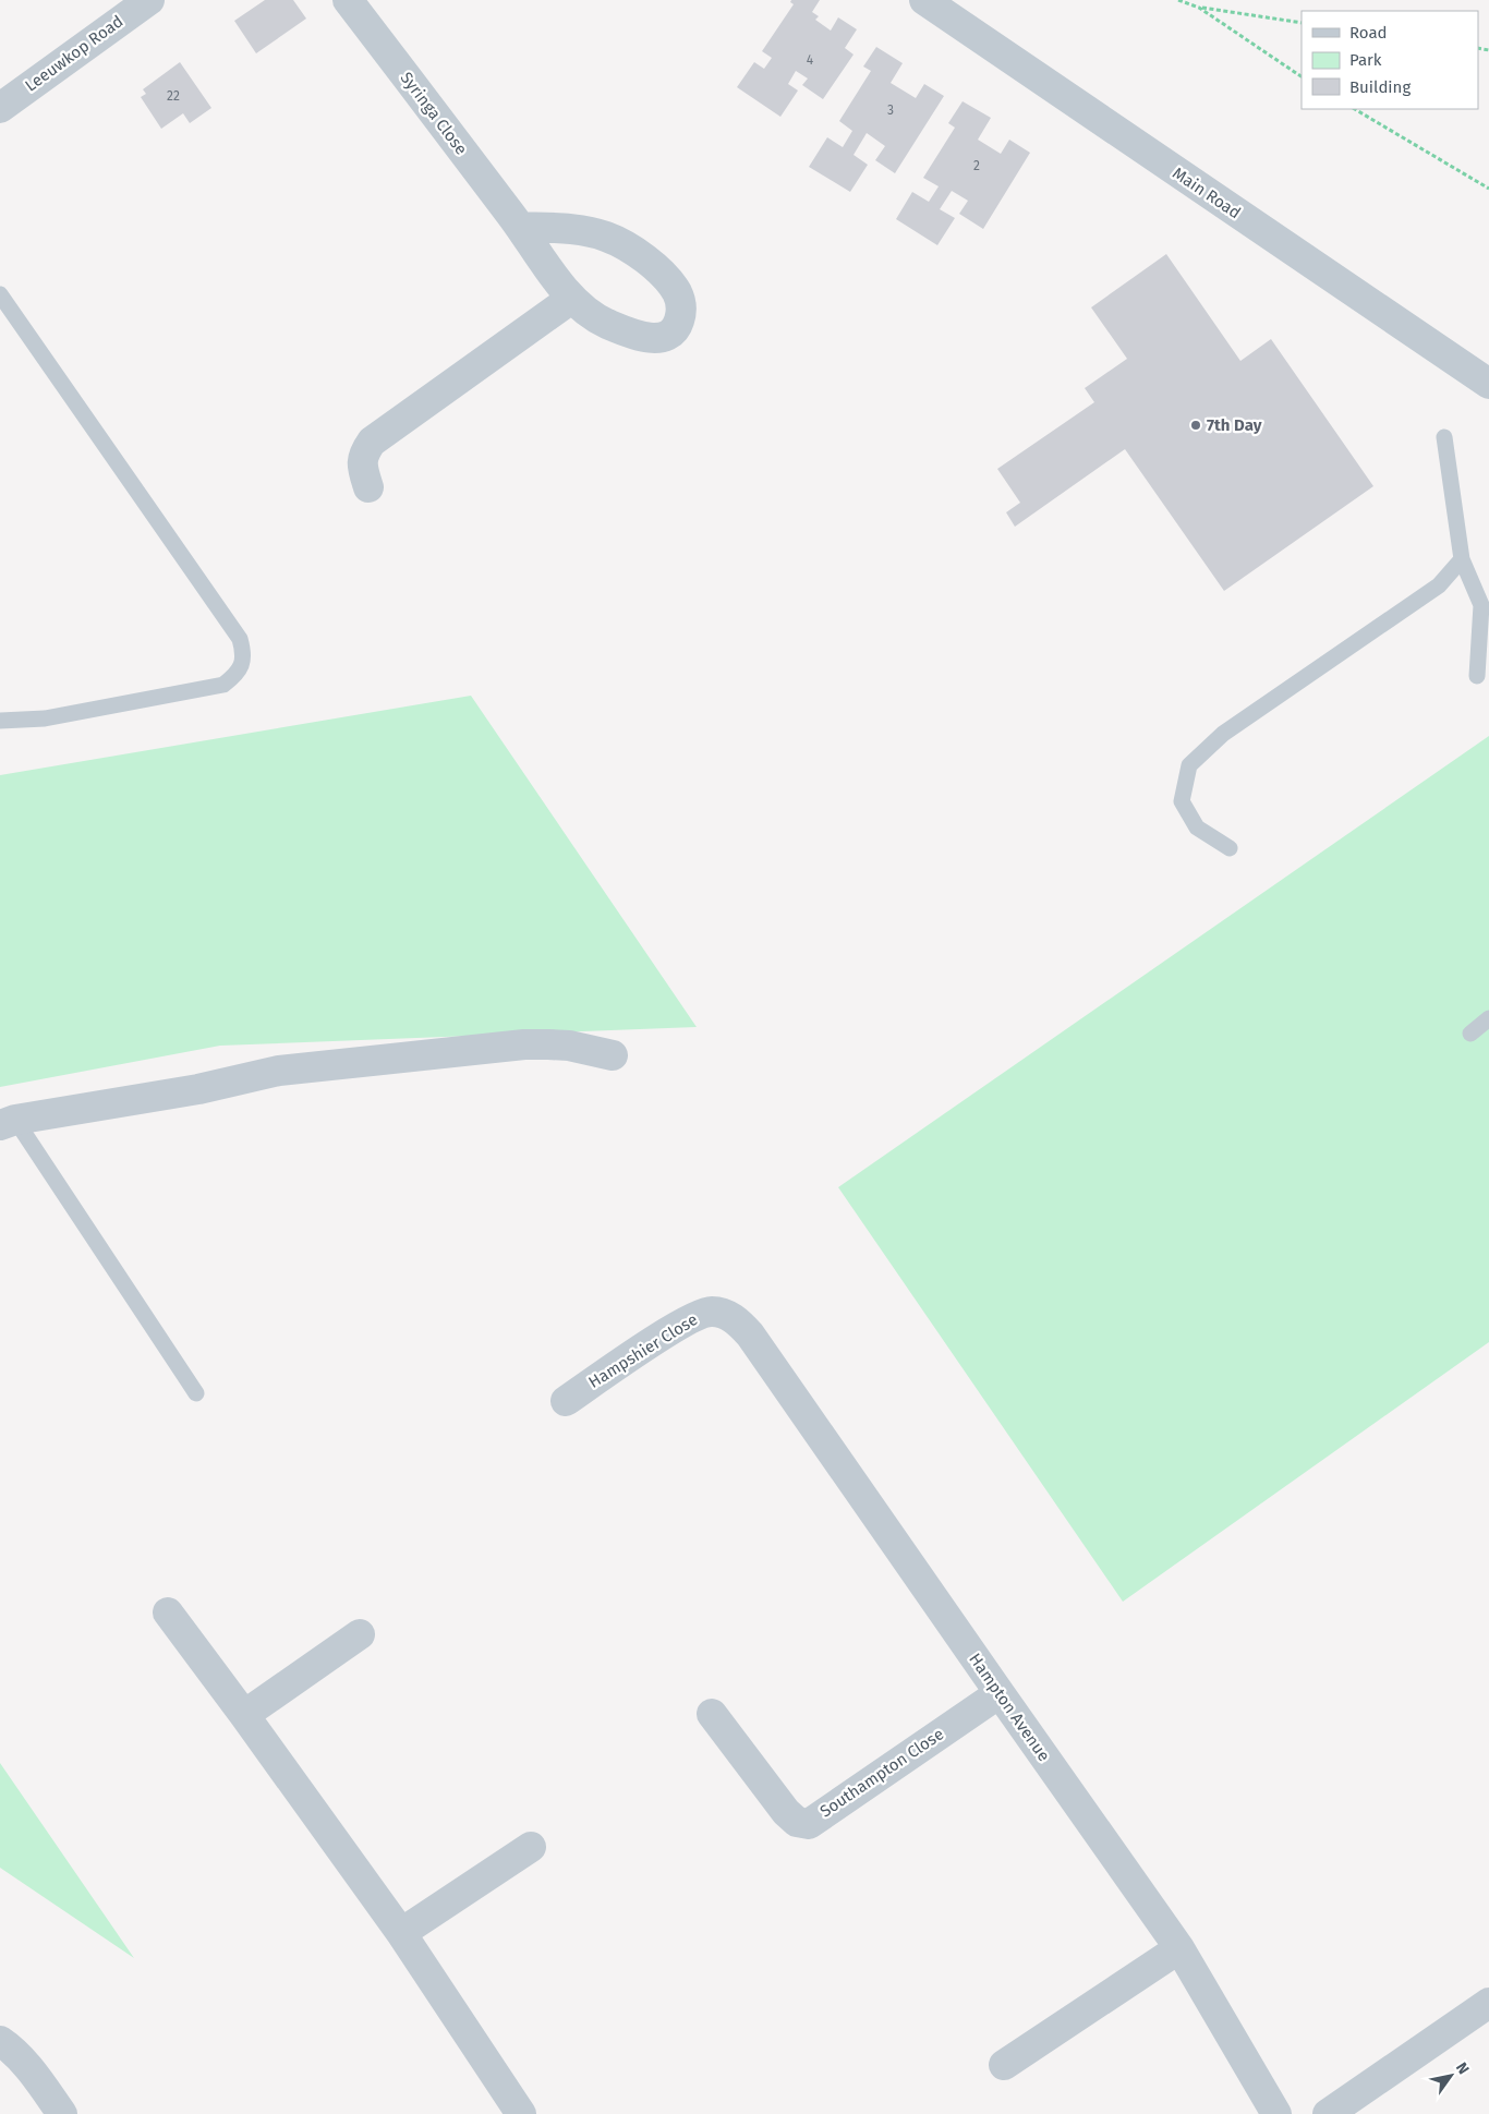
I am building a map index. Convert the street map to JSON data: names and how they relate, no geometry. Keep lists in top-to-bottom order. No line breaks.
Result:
{"streets":{"street":["Leeuwkop Road","Syringa Close","Main Road","Hampshier Close","Hampton Avenue","Southampton Close"]},"crossings":[["Hampshier Close","Hampton Avenue"],["Hampton Avenue","Southampton Close"]],"places":["7th Day"],"house_numbers":["4","22","3","2"],"legend":["Road","Park","Building"],"north":"top right"}
